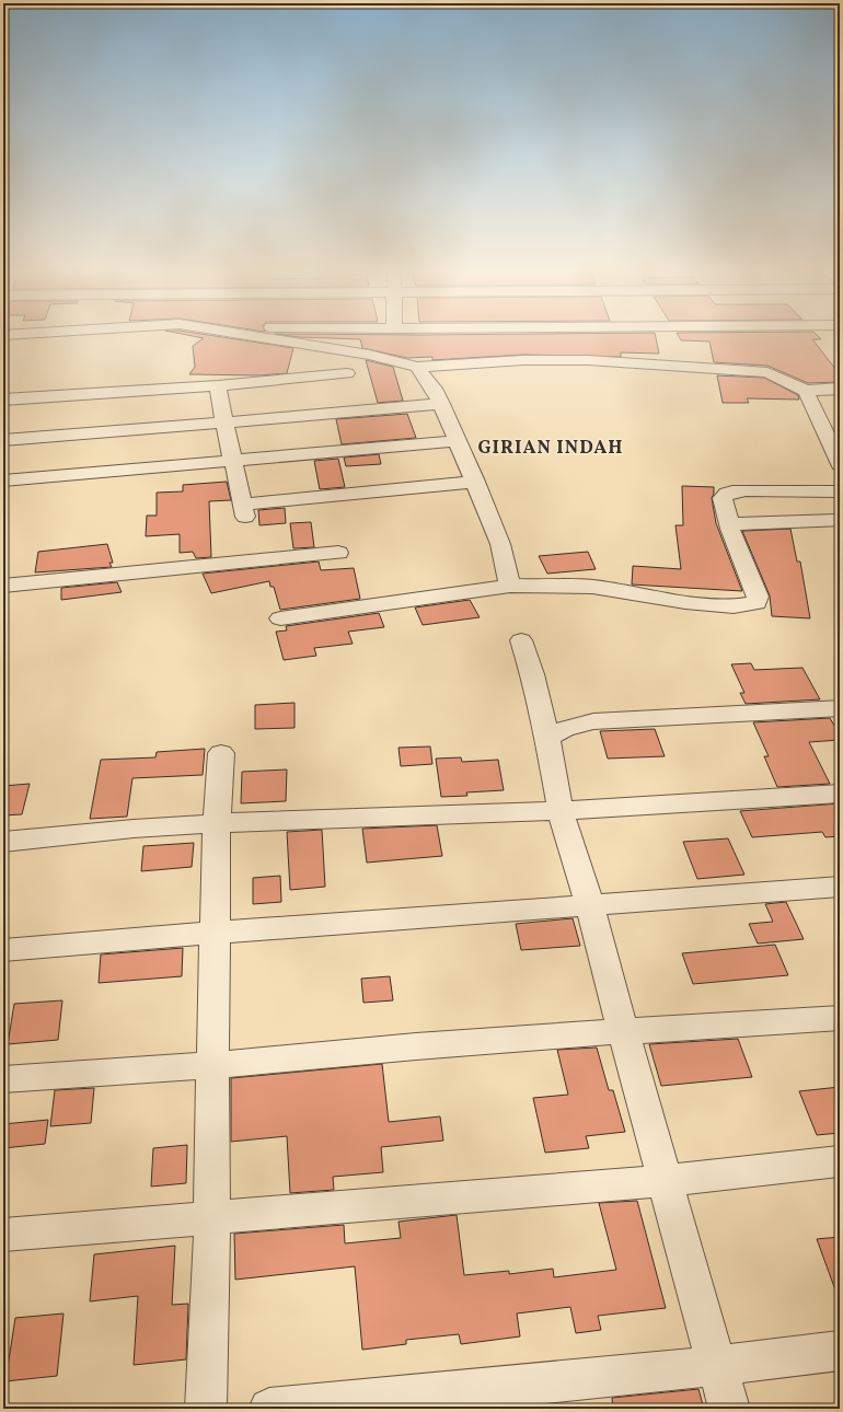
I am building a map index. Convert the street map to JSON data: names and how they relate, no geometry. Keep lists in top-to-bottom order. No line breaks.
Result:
{"districts":["GIRIAN INDAH"]}
